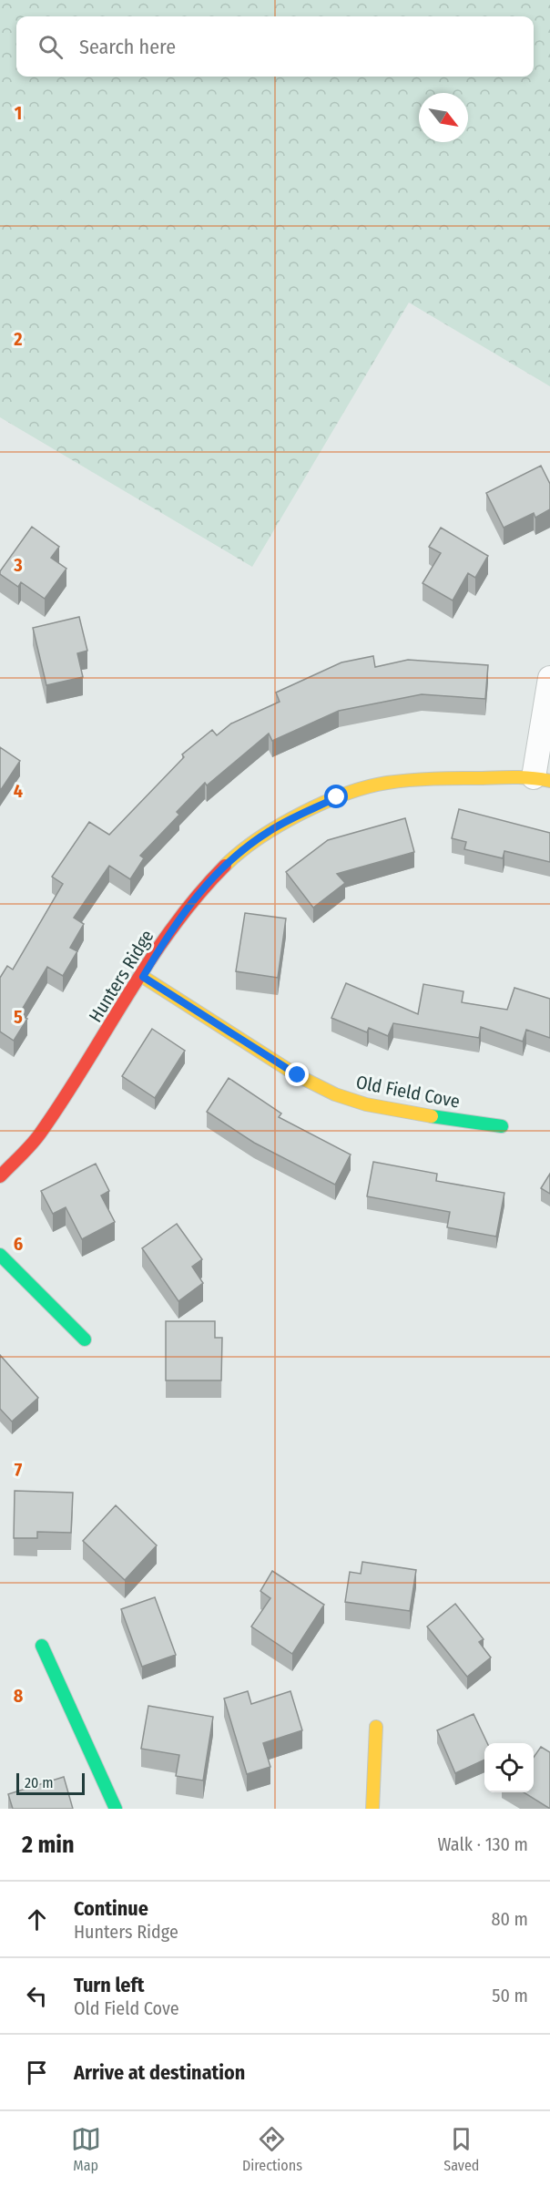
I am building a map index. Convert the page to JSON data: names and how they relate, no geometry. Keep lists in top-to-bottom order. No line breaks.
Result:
{"streets":{"street":["Hunters Ridge","Old Field Cove"]},"crossings":[["Hunters Ridge","Old Field Cove"]],"scale_bar":"20 m","north":"bottom right","page":{"search":"Search here","scale":"20 m","heading":["2 min","Walk · 130 m"],"list":[["Continue","Hunters Ridge","80 m"],["Turn left","Old Field Cove","50 m"],"Arrive at destination"],"nav":["Map","Directions","Saved"]},"grid":{"rows":["1","2","3","4","5","6","7","8"]}}
